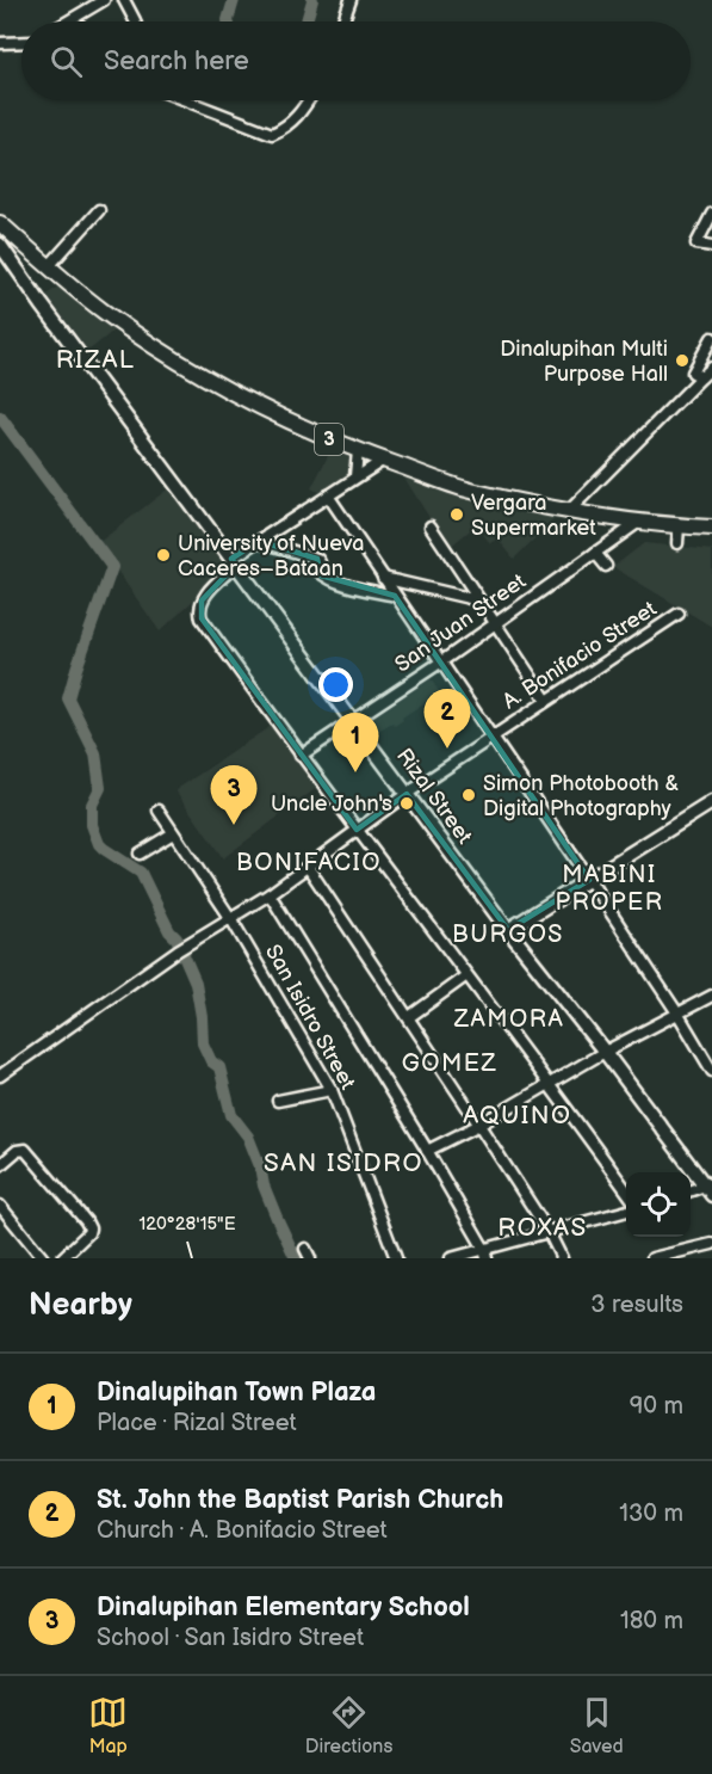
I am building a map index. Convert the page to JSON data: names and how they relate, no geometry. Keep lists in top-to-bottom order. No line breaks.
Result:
{"streets":{"highway":["3"],"main road":["Rizal Street"],"street":["San Juan Street","A. Bonifacio Street","San Isidro Street"]},"crossings":[["3","San Juan Street"],["San Juan Street","Rizal Street"],["A. Bonifacio Street","Rizal Street"],["A. Bonifacio Street","San Isidro Street"]],"districts":["RIZAL","BONIFACIO","MABINI PROPER","BURGOS","ZAMORA","GOMEZ","AQUINO","SAN ISIDRO","ROXAS"],"places":["Dinalupihan Multi Purpose Hall","Vergara Supermarket","University of Nueva Caceres–Bataan","Simon Photobooth & Digital Photography","Uncle John's"],"page":{"search":"Search here","pins":["2","1","3"],"heading":["Nearby","3 results"],"list":[{"mark":"1","name":"Dinalupihan Town Plaza","note":"Place · Rizal Street","value":"90 m"},{"mark":"2","name":"St. John the Baptist Parish Church","note":"Church · A. Bonifacio Street","value":"130 m"},{"mark":"3","name":"Dinalupihan Elementary School","note":"School · San Isidro Street","value":"180 m"}],"nav":["Map","Directions","Saved"]},"coordinates":["120°28'15\"E"]}
